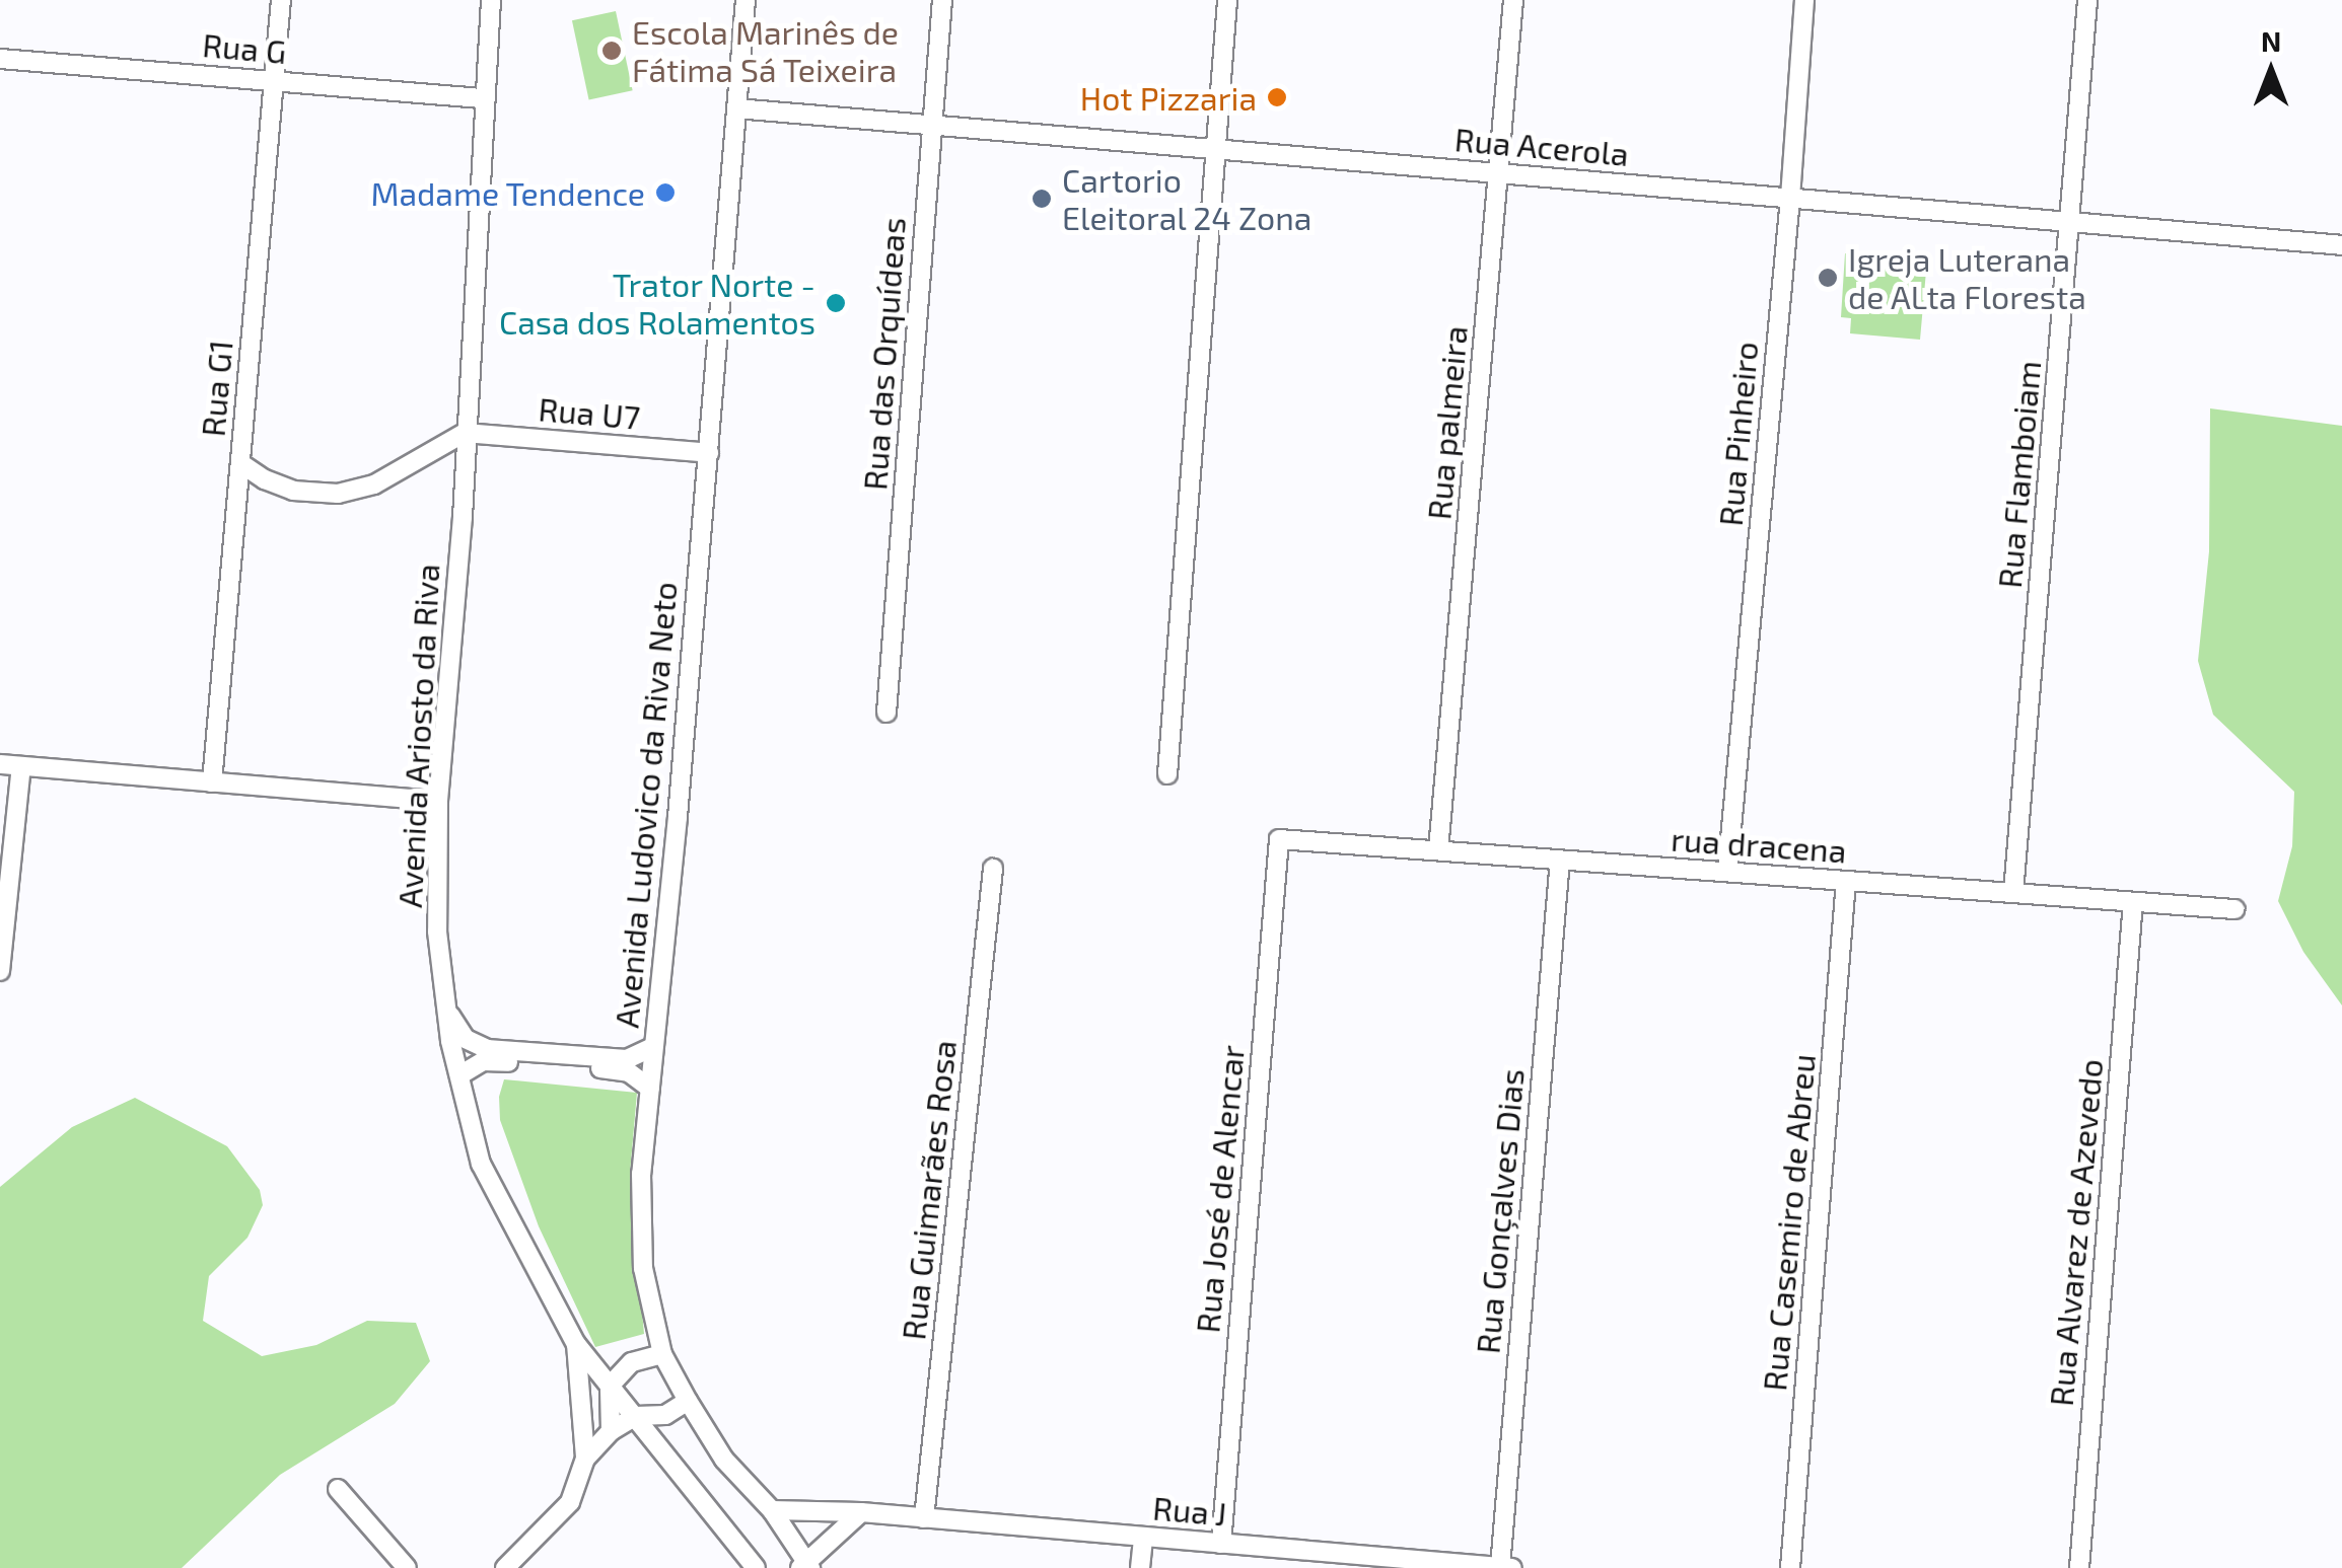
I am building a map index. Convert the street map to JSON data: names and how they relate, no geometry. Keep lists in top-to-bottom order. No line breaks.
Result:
{"streets":{"street":["Rua G","Rua Acerola","Rua das Orquídeas","Rua G1","Rua U7","Rua palmeira","Rua Pinheiro","Rua Flamboiam","Avenida Ariosto da Riva","Avenida Ludovico da Riva Neto","rua dracena","Rua José de Alencar","Rua Guimarães Rosa","Rua Gonçalves Dias","Rua Casemiro de Abreu","Rua Alvarez de Azevedo","Rua J"]},"crossings":[["Rua G","Rua G1"],["Rua G","Avenida Ariosto da Riva"],["Rua Acerola","Rua das Orquídeas"],["Rua Acerola","Rua palmeira"],["Rua Acerola","Rua Pinheiro"],["Rua Acerola","Rua Flamboiam"],["Rua Acerola","Avenida Ludovico da Riva Neto"],["Rua U7","Avenida Ariosto da Riva"],["Rua U7","Avenida Ludovico da Riva Neto"],["Rua palmeira","rua dracena"],["Rua Pinheiro","rua dracena"],["Rua Flamboiam","rua dracena"],["Avenida Ludovico da Riva Neto","Rua J"],["rua dracena","Rua José de Alencar"],["rua dracena","Rua Gonçalves Dias"],["rua dracena","Rua Casemiro de Abreu"],["rua dracena","Rua Alvarez de Azevedo"],["Rua José de Alencar","Rua J"],["Rua Guimarães Rosa","Rua J"],["Rua Gonçalves Dias","Rua J"]],"places":["Escola Marinês de Fátima Sá Teixeira","Hot Pizzaria","Madame Tendence","Cartorio Eleitoral 24 Zona","Igreja Luterana de ALta Floresta","Trator Norte - Casa dos Rolamentos"],"north":"top"}
